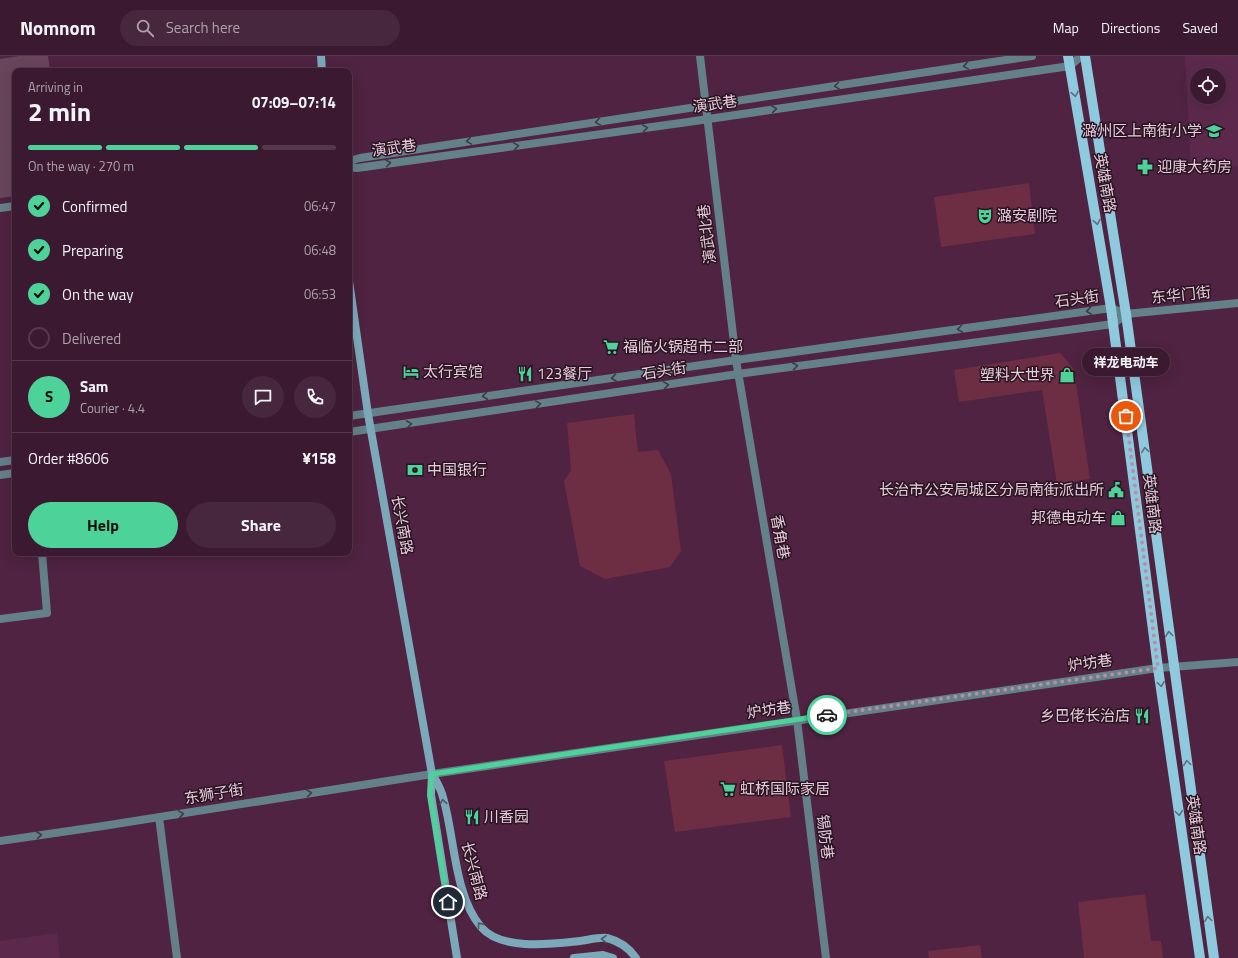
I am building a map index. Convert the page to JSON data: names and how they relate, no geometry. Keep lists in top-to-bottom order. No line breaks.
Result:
{"streets":{"main road":["英雄南路","长兴南路"],"street":["演武巷","演武北巷","东华门街","石头街","香角巷","炉坊巷","东狮子街","锡防巷"]},"crossings":[["演武巷","英雄南路"],["演武巷","演武北巷"],["英雄南路","东华门街"],["英雄南路","石头街"],["英雄南路","炉坊巷"],["演武北巷","石头街"],["演武北巷","香角巷"],["东华门街","石头街"],["石头街","长兴南路"],["石头街","香角巷"],["长兴南路","炉坊巷"],["长兴南路","东狮子街"],["香角巷","炉坊巷"],["香角巷","锡防巷"],["炉坊巷","东狮子街"],["炉坊巷","锡防巷"]],"one_way":["东狮子街"],"places":{"school or university":["潞州区上南街小学"],"pharmacy":["迎康大药房"],"theatre":["潞安剧院"],"supermarket":["福临火锅超市二部","虹桥国际家居"],"hotel":["太行宾馆"],"restaurant":["123餐厅","乡巴佬长治店","川香园"],"shop":["塑料大世界","邦德电动车"],"other":["祥龙电动车"],"bank":["中国银行"],"public building":["长治市公安局城区分局南街派出所"]},"page":{"header":"Nomnom","search":"Search here","nav":["Map","Directions","Saved"],"heading":["2 min","Arriving in","07:09–07:14"],"panel":["Sam","Courier · 4.4","Order #8606","¥158"],"bar":"On the way · 270 m","list":[["Confirmed","06:47"],["Preparing","06:48"],["On the way","06:53"],"Delivered"],"bubble":"祥龙电动车","round":"S","buttons":["Help","Share"]}}
